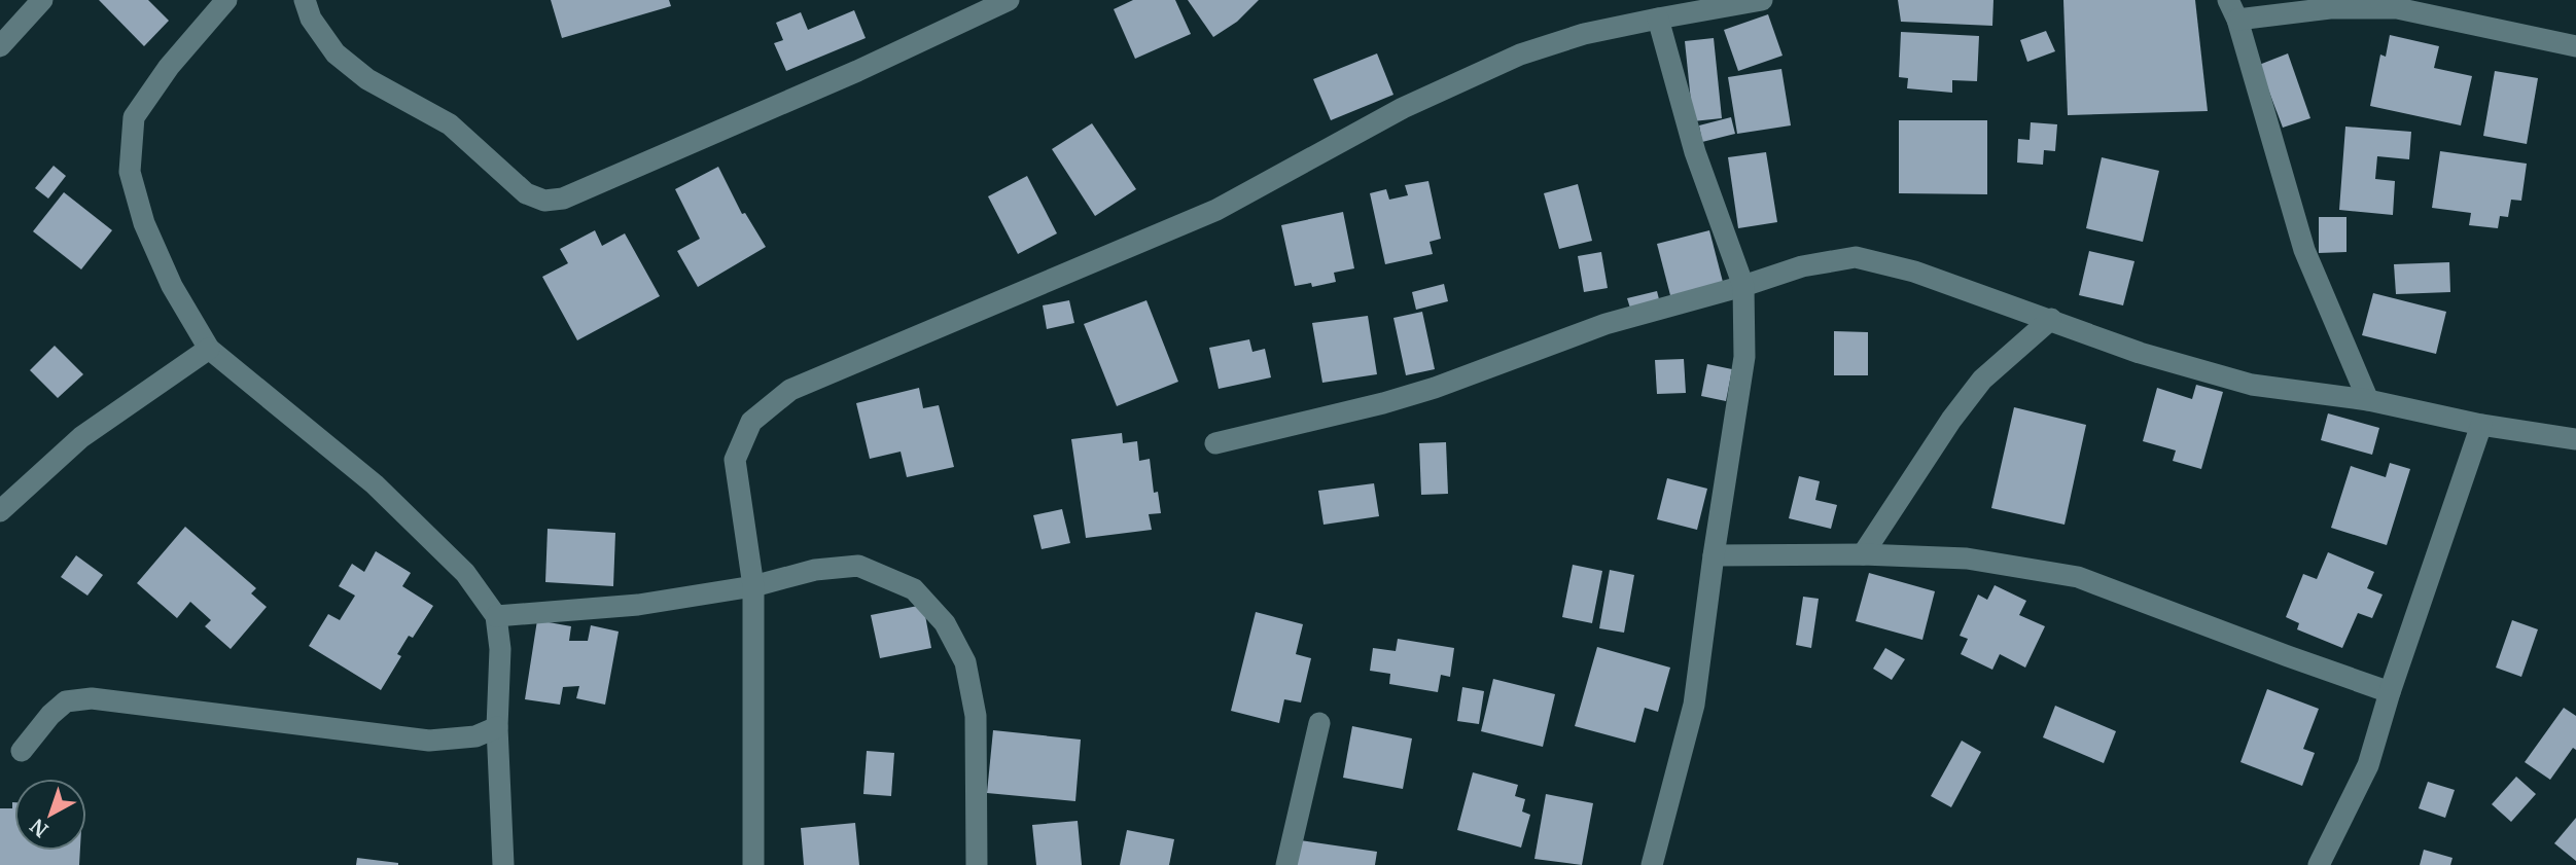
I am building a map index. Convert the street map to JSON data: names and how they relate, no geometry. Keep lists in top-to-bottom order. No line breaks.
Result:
{"north":"bottom left"}
